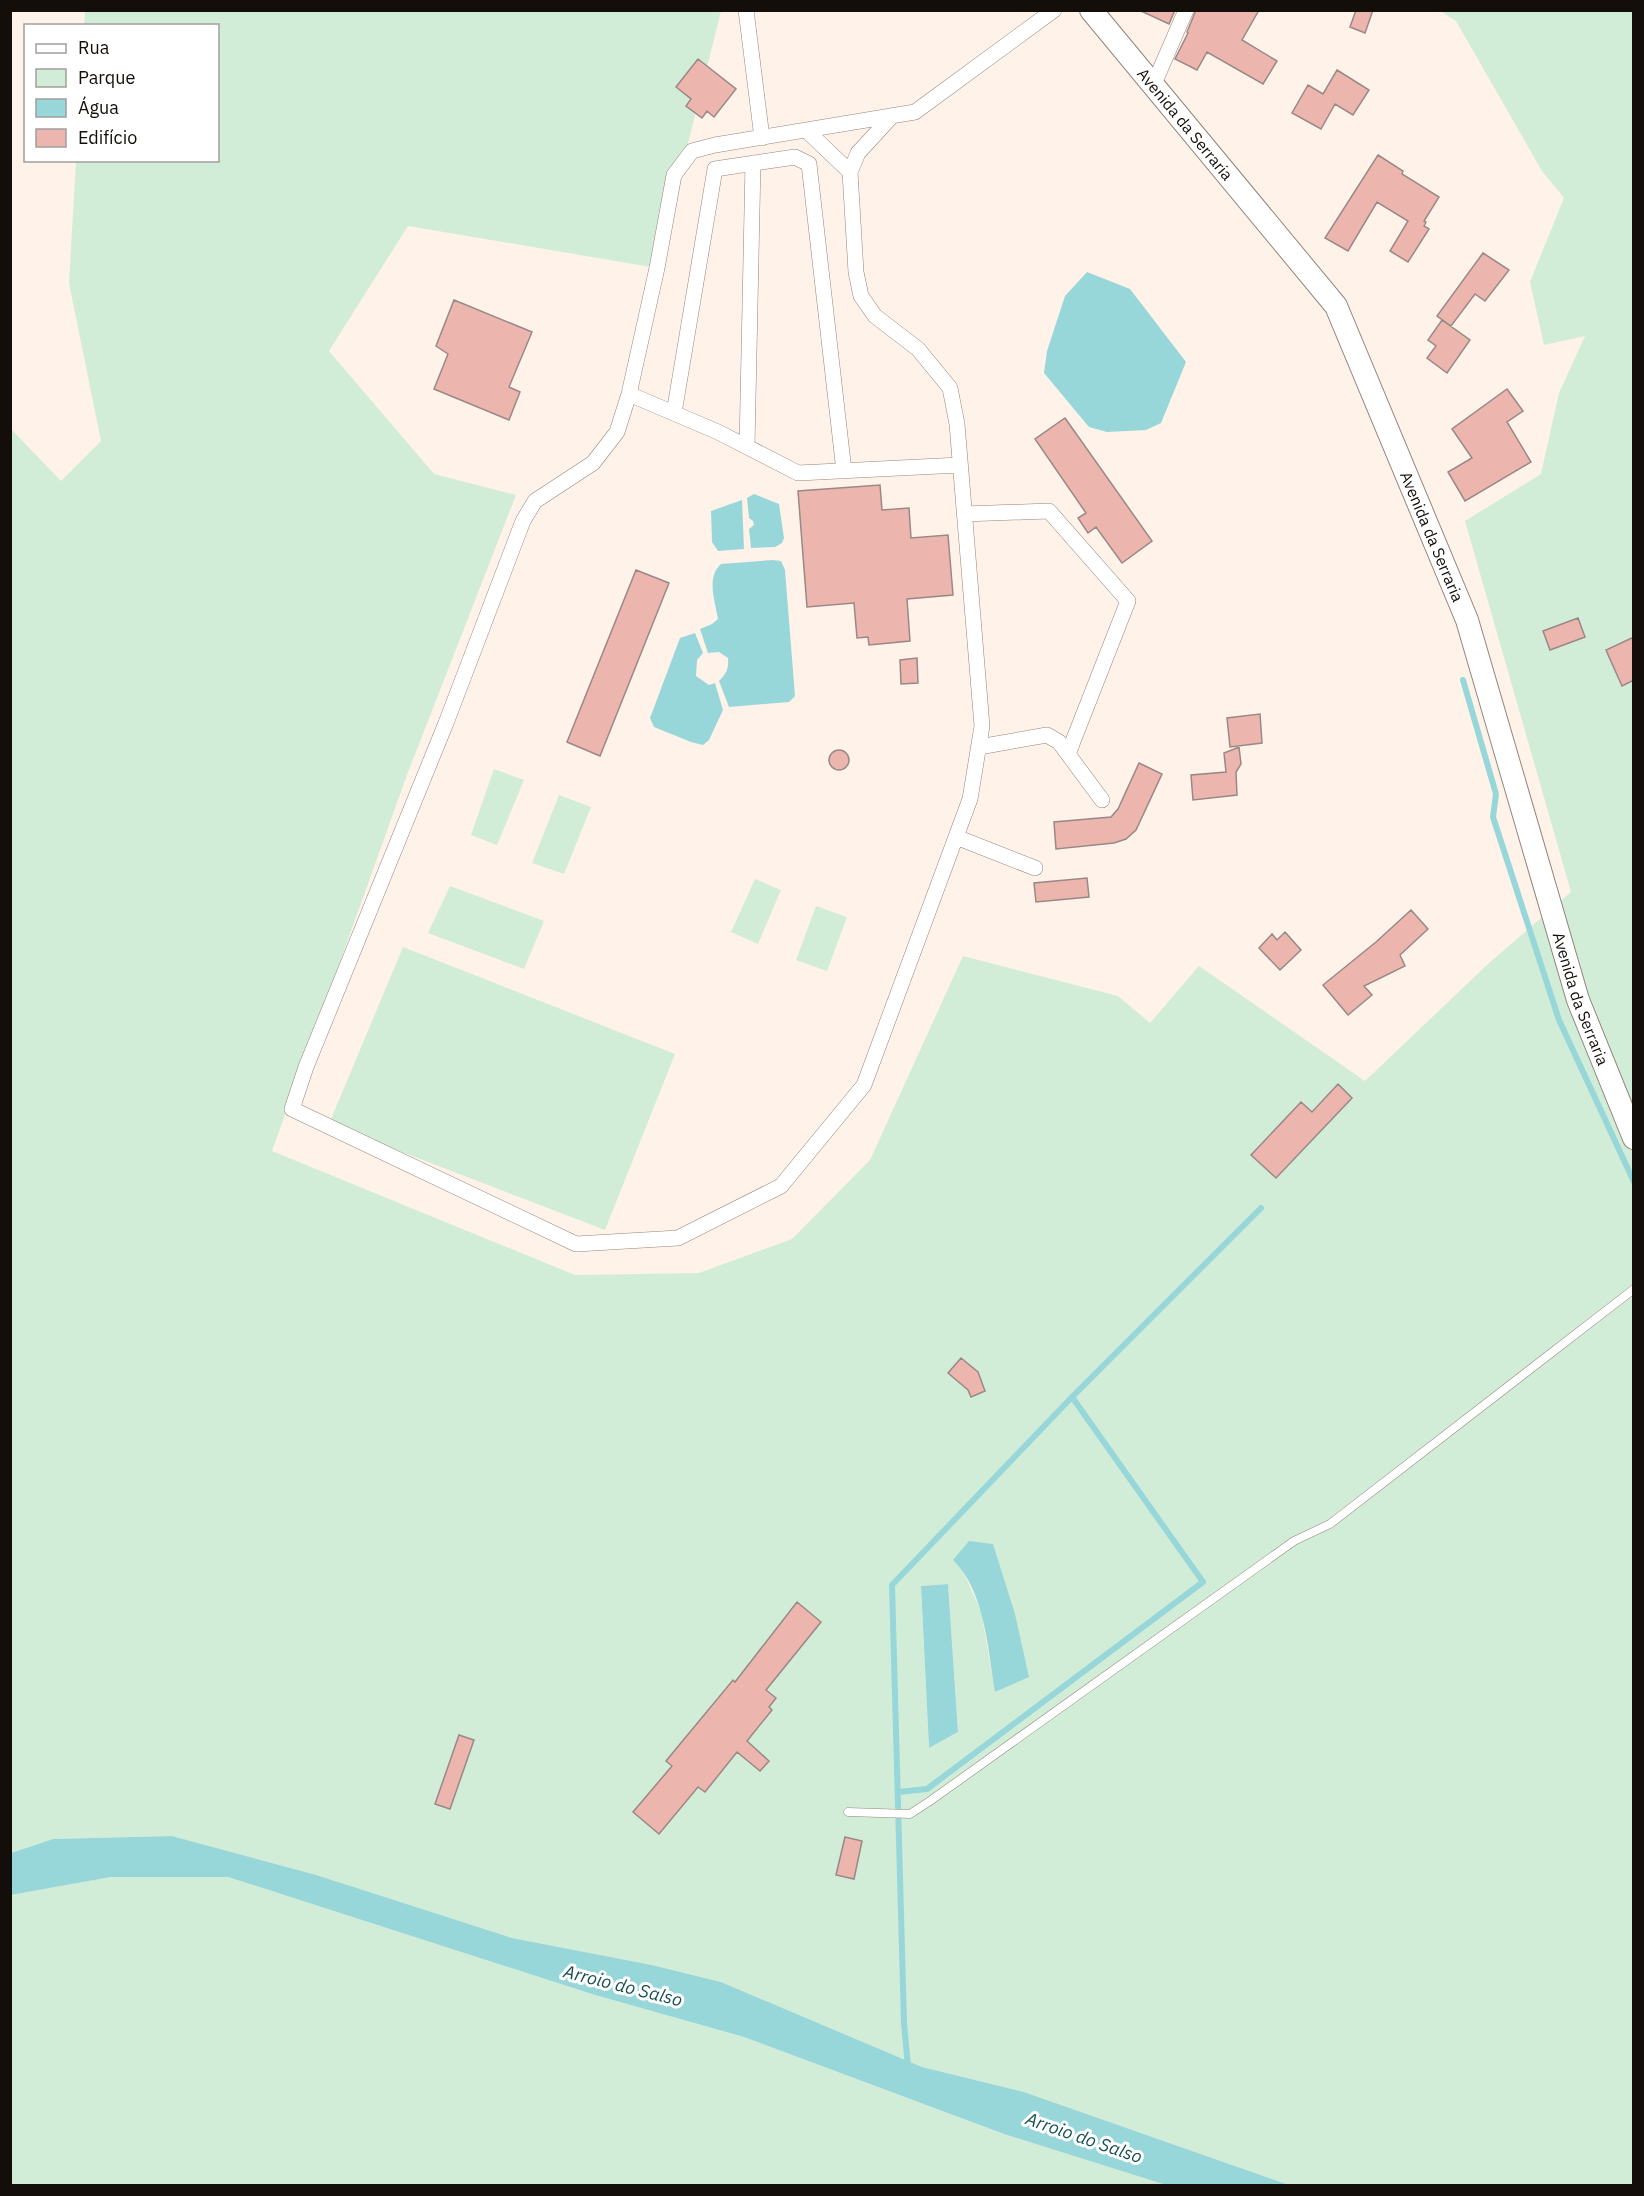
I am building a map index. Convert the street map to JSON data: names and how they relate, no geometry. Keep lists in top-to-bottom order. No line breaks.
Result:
{"streets":{"main road":["Avenida da Serraria"]},"water":["Arroio do Salso"],"legend":["Rua","Parque","Água","Edifício"]}
